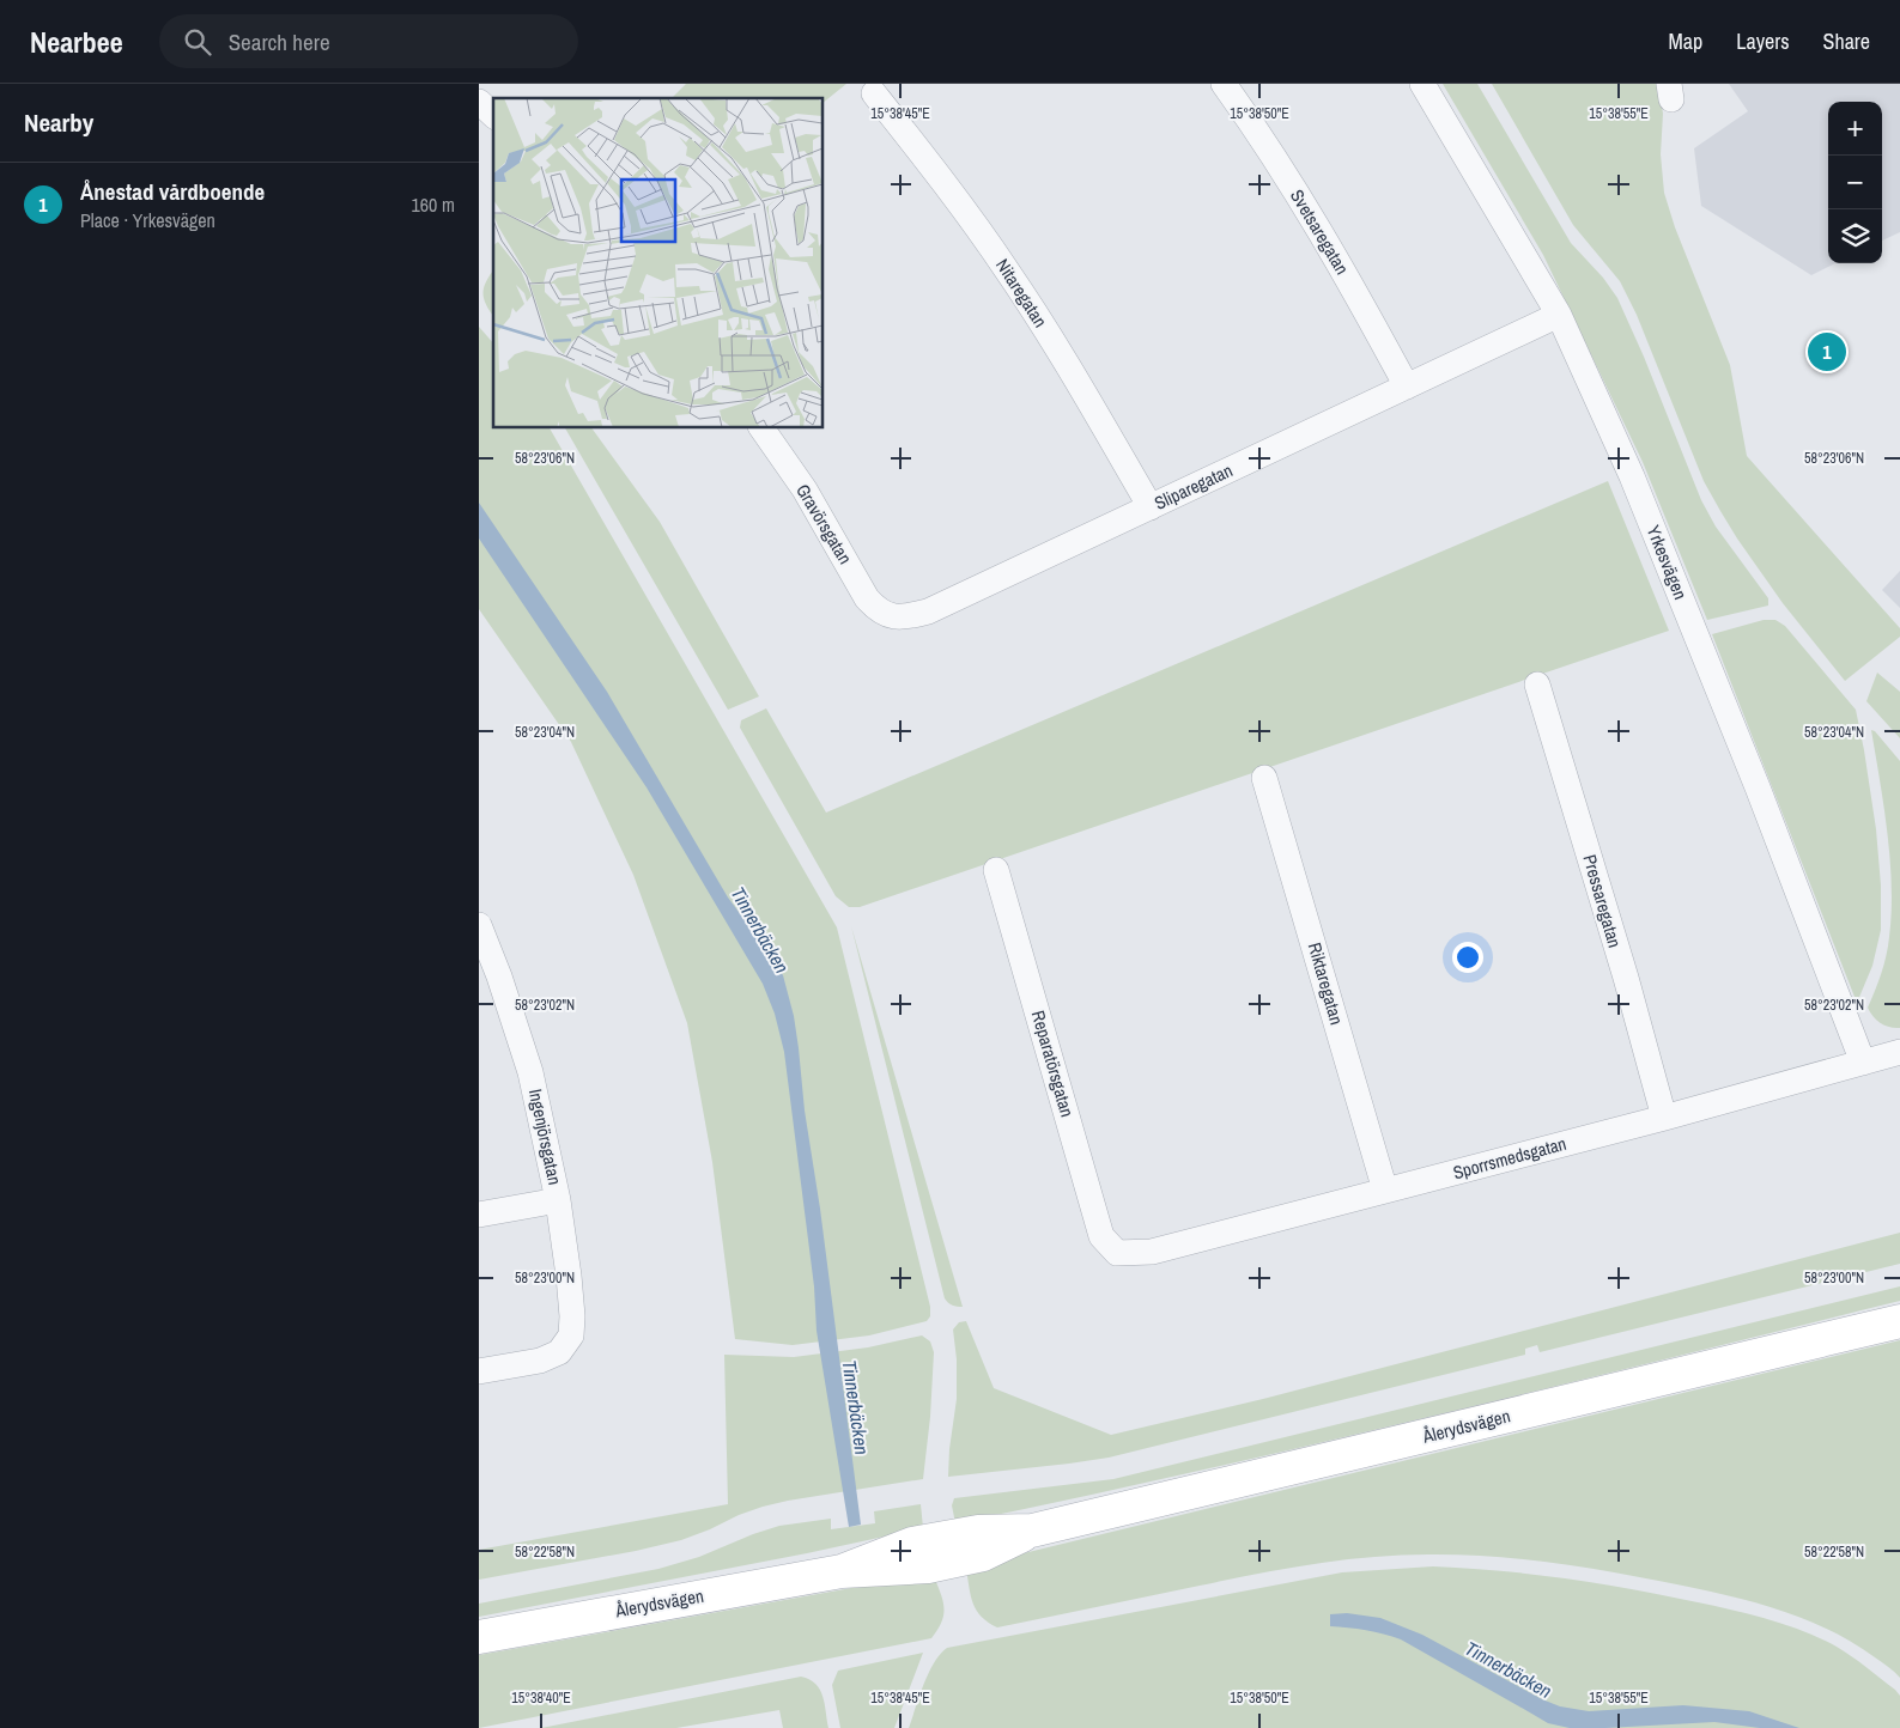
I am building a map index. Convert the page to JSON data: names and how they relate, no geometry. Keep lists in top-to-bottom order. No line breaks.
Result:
{"streets":{"main road":["Ålerydsvägen"],"street":["Svetsaregatan","Nitaregatan","Sliparegatan","Gravörsgatan","Yrkesvägen","Pressaregatan","Riktaregatan","Reparatörsgatan","Ingenjörsgatan","Sporrsmedsgatan"]},"crossings":[["Svetsaregatan","Sliparegatan"],["Nitaregatan","Sliparegatan"],["Sliparegatan","Gravörsgatan"],["Sliparegatan","Yrkesvägen"],["Yrkesvägen","Sporrsmedsgatan"],["Pressaregatan","Sporrsmedsgatan"],["Riktaregatan","Sporrsmedsgatan"],["Reparatörsgatan","Sporrsmedsgatan"]],"water":["Tinnerbäcken"],"page":{"header":"Nearbee","search":"Search here","nav":["Map","Layers","Share"],"heading":"Nearby","map_buttons":["+","−"],"list":[{"mark":"1","name":"Ånestad vårdboende","note":"Place · Yrkesvägen","value":"160 m"}],"pins":"1"},"coordinates":["15°38'45\"E","15°38'50\"E","15°38'55\"E","58°23'06\"N","58°23'04\"N","58°23'02\"N","58°23'00\"N","58°22'58\"N","15°38'40\"E"]}
